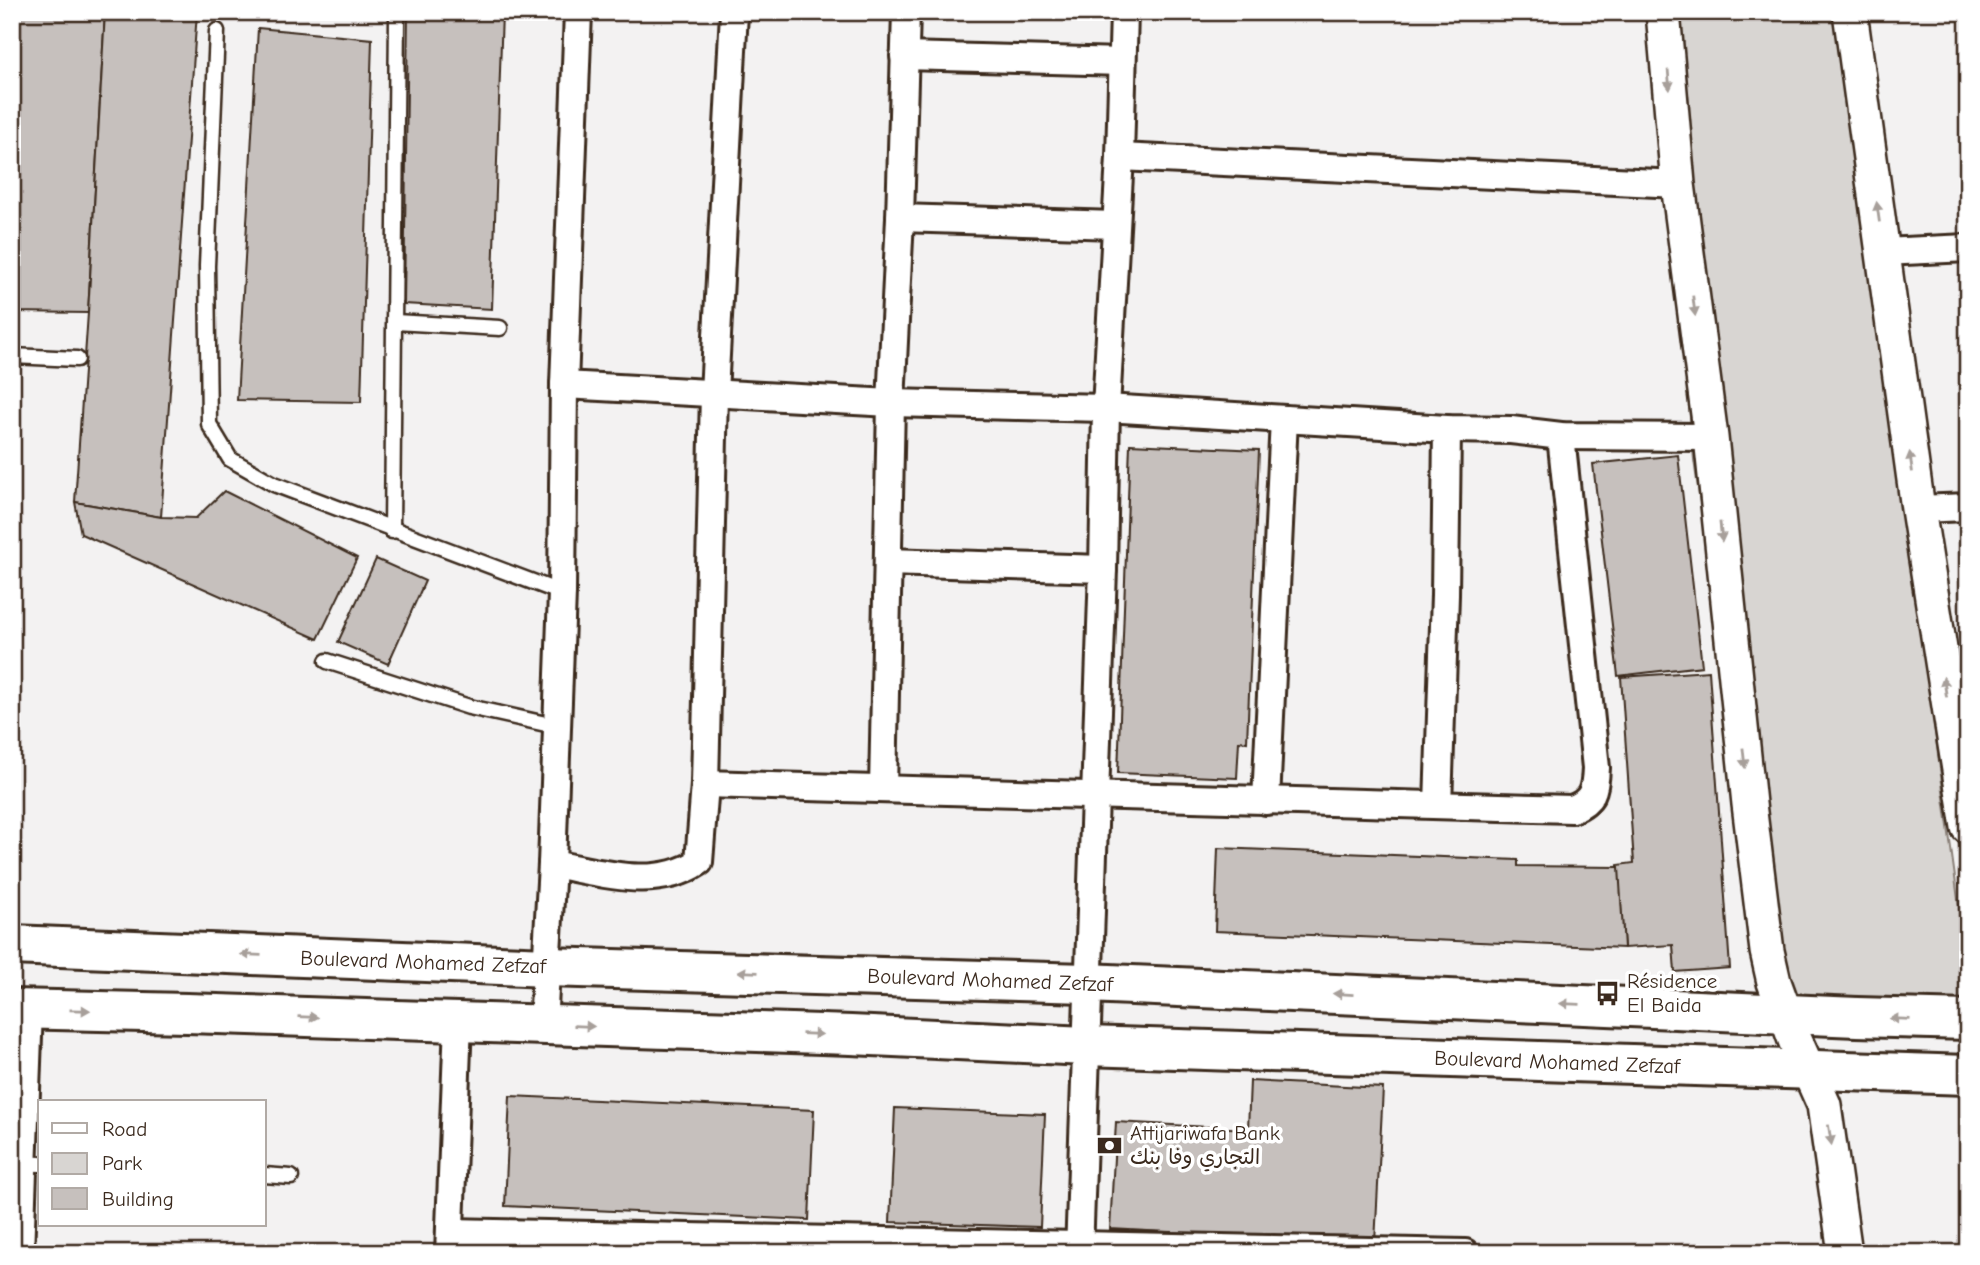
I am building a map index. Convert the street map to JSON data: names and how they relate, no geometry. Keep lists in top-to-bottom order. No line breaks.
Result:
{"streets":{"main road":["Boulevard Mohamed Zefzaf"]},"places":{"bus stop":["Résidence El Baida"],"bank":["Attijariwafa Bank التجاري وفا بنك"]},"legend":["Road","Park","Building"]}
